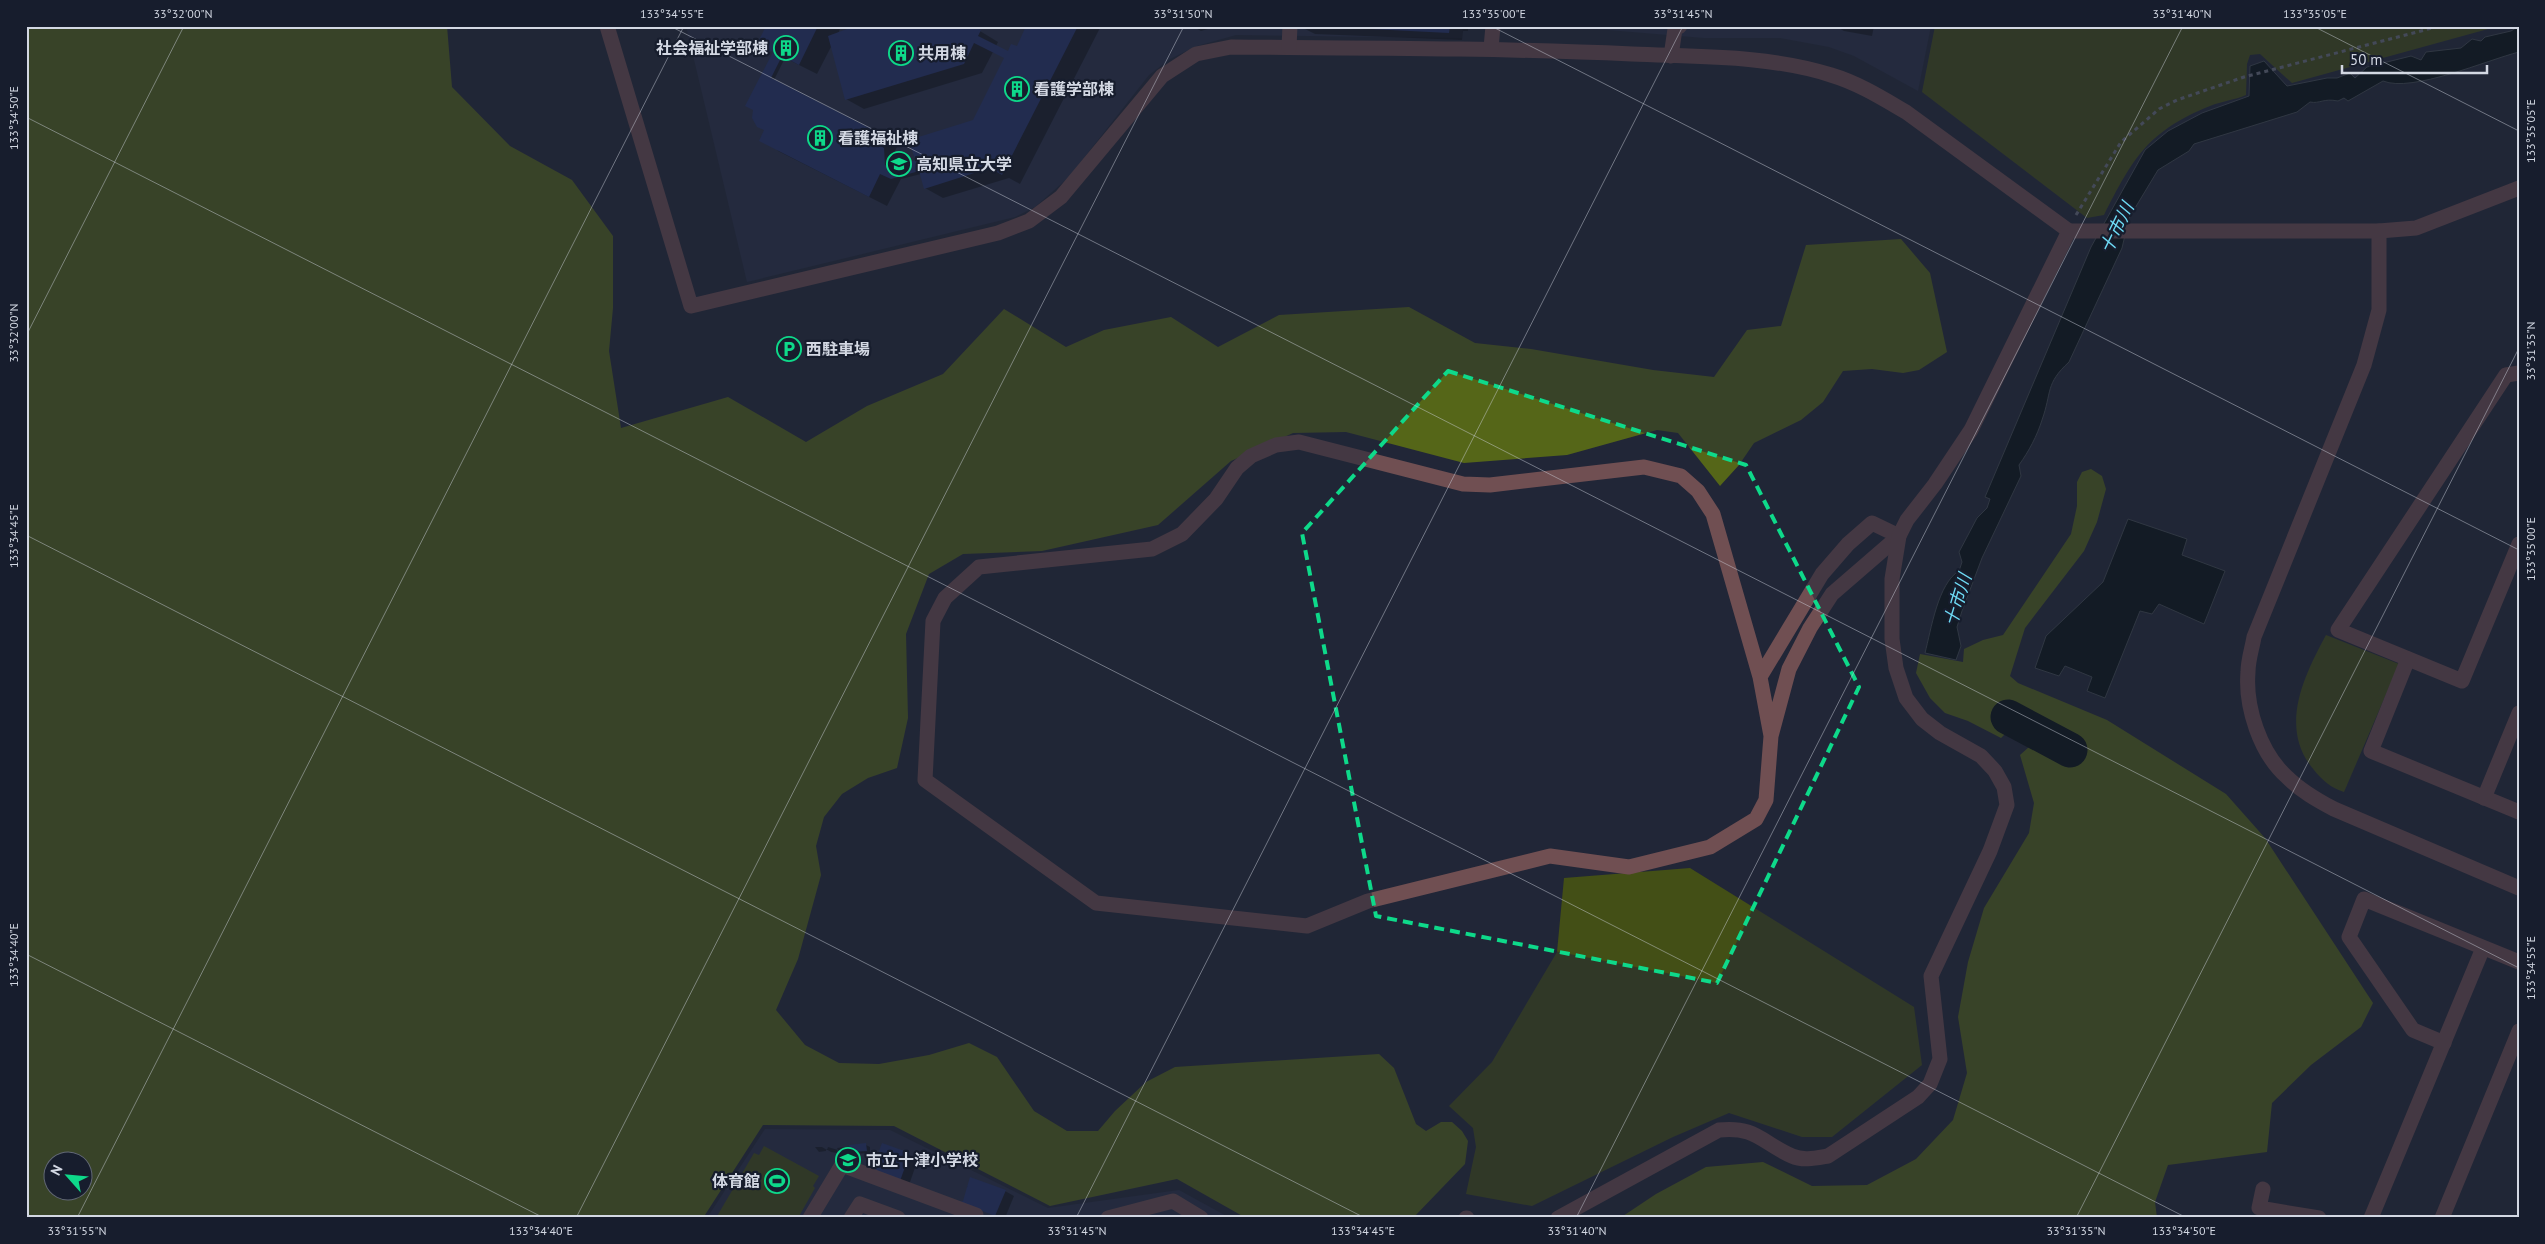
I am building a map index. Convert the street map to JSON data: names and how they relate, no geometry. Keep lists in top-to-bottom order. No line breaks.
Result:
{"water":["十市川"],"places":{"building":["社会福祉学部棟","共用棟","看護学部棟","看護福祉棟"],"school or university":["高知県立大学","市立十津小学校"],"parking":["西駐車場"],"sports":["体育館"]},"scale_bar":"50 m","north":"top left","coordinates":["33°32'00\"N","133°34'55\"E","33°31'50\"N","133°35'00\"E","33°31'45\"N","33°31'40\"N","133°35'05\"E","133°34'50\"E","33°31'35\"N","133°34'45\"E","133°34'40\"E","33°31'55\"N"]}
